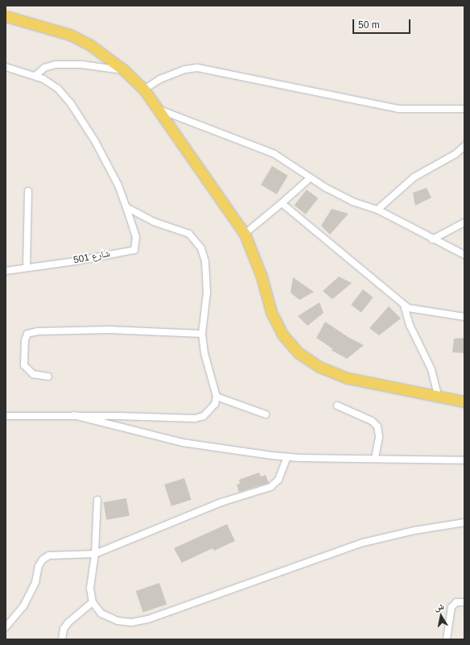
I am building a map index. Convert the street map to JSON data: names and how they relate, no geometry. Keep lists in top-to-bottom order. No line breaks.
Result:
{"streets":{"street":["شارع 501"]},"scale_bar":"50 m","north":"top"}
